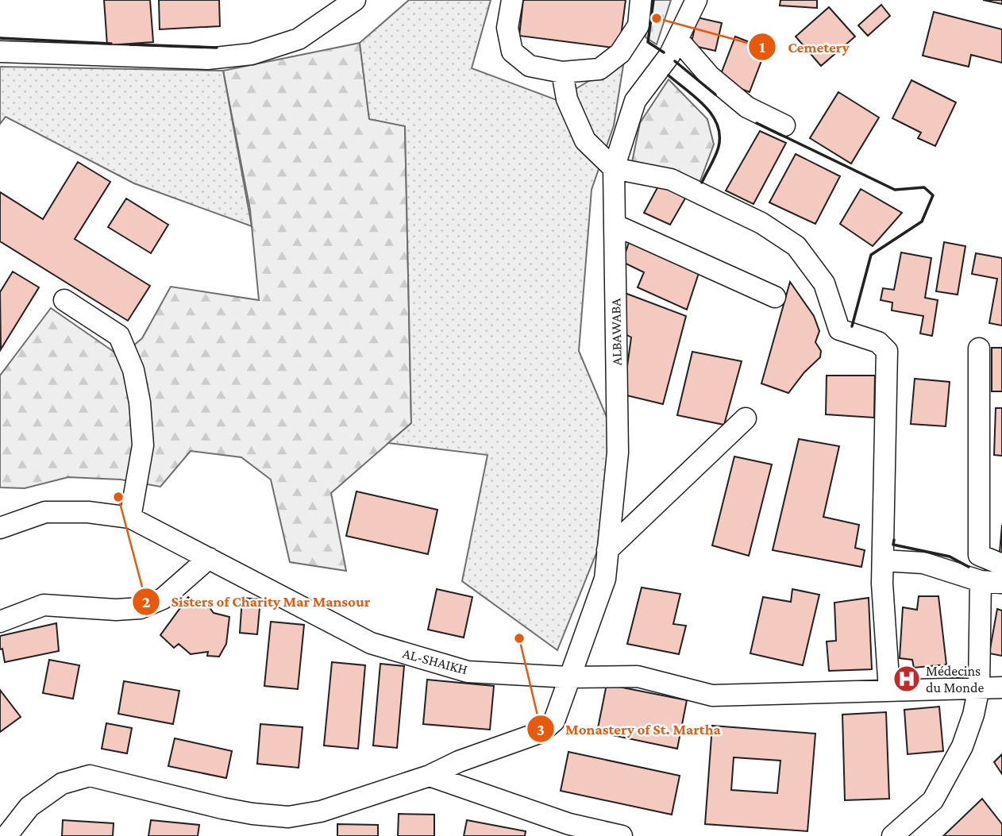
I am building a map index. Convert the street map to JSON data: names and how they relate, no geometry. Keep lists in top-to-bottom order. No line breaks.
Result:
{"streets":{"street":["ALBAWABA","AL-SHAIKH"]},"crossings":[["ALBAWABA","AL-SHAIKH"]],"places":{"other":["Cemetery","Sisters of Charity Mar Mansour","Monastery of St. Martha"],"hospital":["Médecins du Monde"]}}
